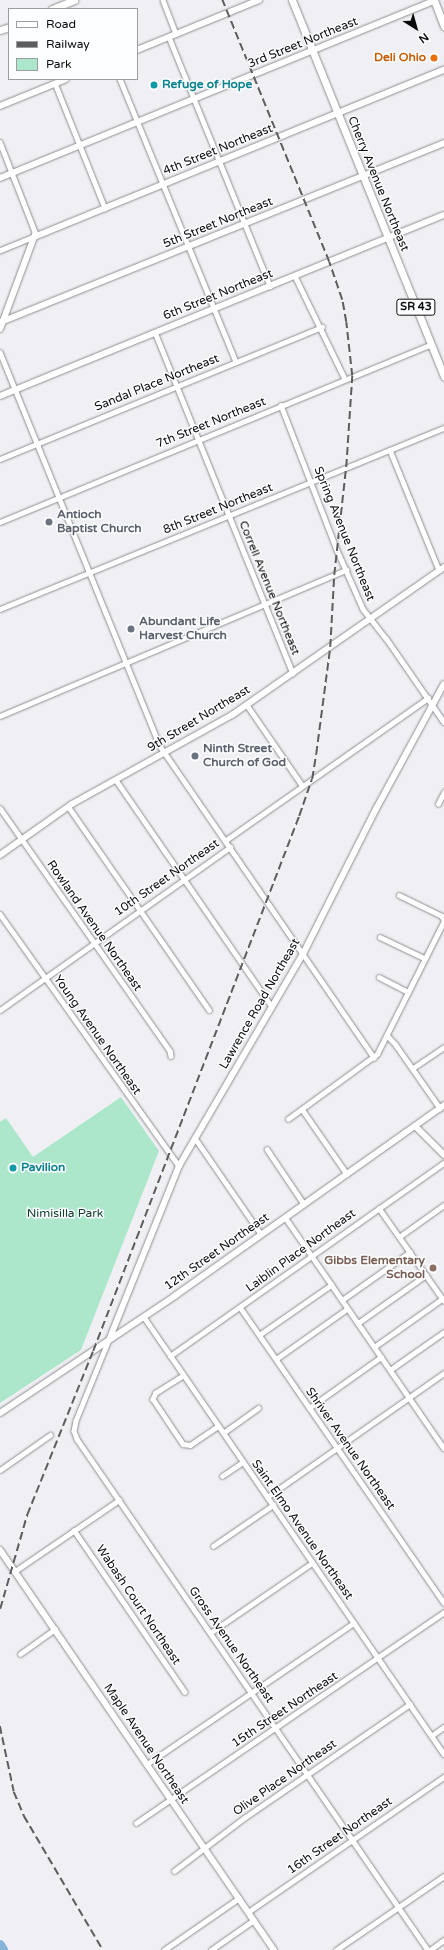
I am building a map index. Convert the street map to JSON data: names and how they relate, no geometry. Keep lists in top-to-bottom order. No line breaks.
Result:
{"streets":{"main road":["Cherry Avenue Northeast","SR 43"],"street":["3rd Street Northeast","4th Street Northeast","5th Street Northeast","6th Street Northeast","Sandal Place Northeast","7th Street Northeast","8th Street Northeast","Spring Avenue Northeast","Correll Avenue Northeast","9th Street Northeast","10th Street Northeast","Rowland Avenue Northeast","Lawrence Road Northeast","Young Avenue Northeast","Laiblin Place Northeast","12th Street Northeast","Shriver Avenue Northeast","Saint Elmo Avenue Northeast","Wabash Court Northeast","Gross Avenue Northeast","15th Street Northeast","Maple Avenue Northeast","Olive Place Northeast","16th Street Northeast"]},"crossings":[["3rd Street Northeast","Cherry Avenue Northeast"],["4th Street Northeast","Cherry Avenue Northeast"],["Cherry Avenue Northeast","5th Street Northeast"],["Cherry Avenue Northeast","6th Street Northeast"],["Cherry Avenue Northeast","7th Street Northeast"],["6th Street Northeast","Correll Avenue Northeast"],["Sandal Place Northeast","Correll Avenue Northeast"],["7th Street Northeast","Spring Avenue Northeast"],["7th Street Northeast","Correll Avenue Northeast"],["8th Street Northeast","Spring Avenue Northeast"],["8th Street Northeast","Correll Avenue Northeast"],["Spring Avenue Northeast","9th Street Northeast"],["Spring Avenue Northeast","10th Street Northeast"],["Spring Avenue Northeast","Lawrence Road Northeast"],["Correll Avenue Northeast","9th Street Northeast"],["9th Street Northeast","Rowland Avenue Northeast"],["10th Street Northeast","Rowland Avenue Northeast"],["10th Street Northeast","Young Avenue Northeast"],["Lawrence Road Northeast","Young Avenue Northeast"],["Lawrence Road Northeast","12th Street Northeast"],["Lawrence Road Northeast","Gross Avenue Northeast"],["Laiblin Place Northeast","Shriver Avenue Northeast"],["Laiblin Place Northeast","Saint Elmo Avenue Northeast"],["12th Street Northeast","Saint Elmo Avenue Northeast"],["12th Street Northeast","Gross Avenue Northeast"],["Saint Elmo Avenue Northeast","15th Street Northeast"],["Saint Elmo Avenue Northeast","Olive Place Northeast"],["Gross Avenue Northeast","15th Street Northeast"],["Gross Avenue Northeast","Olive Place Northeast"],["Gross Avenue Northeast","16th Street Northeast"],["15th Street Northeast","Maple Avenue Northeast"],["Maple Avenue Northeast","Olive Place Northeast"],["Maple Avenue Northeast","16th Street Northeast"]],"parks":["Nimisilla Park"],"places":["Deli Ohio","Refuge of Hope","Antioch Baptist Church","Abundant Life Harvest Church","Ninth Street Church of God","Pavilion","Gibbs Elementary School"],"legend":["Road","Railway","Park"],"north":"bottom right"}
